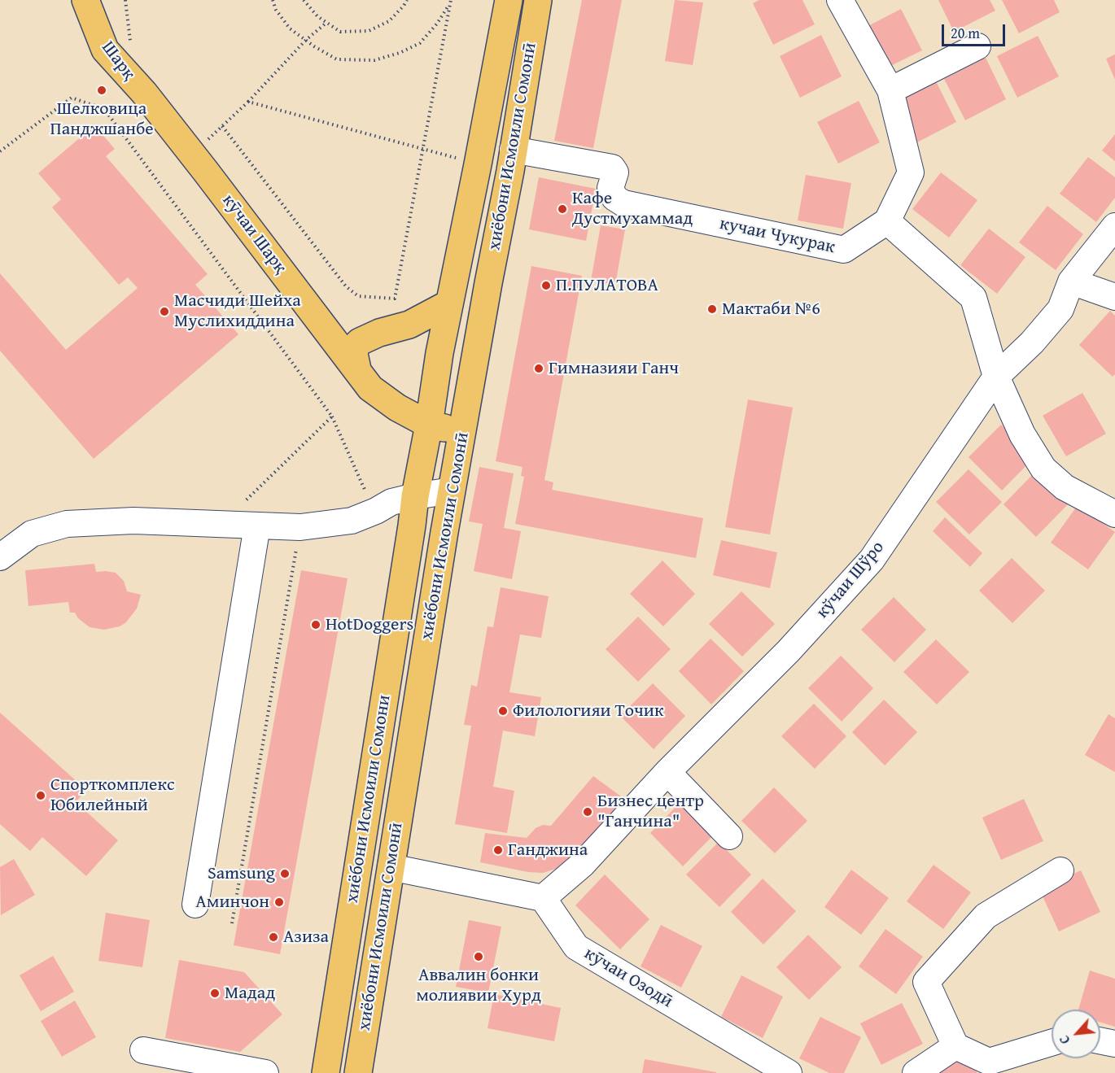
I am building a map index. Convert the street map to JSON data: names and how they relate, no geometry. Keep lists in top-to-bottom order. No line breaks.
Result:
{"streets":{"main road":["Шарқ","хиёбони Исмоили Сомонӣ","кӯчаи Шарқ","хиёбони Исмоили Сомони"],"street":["кучаи Чукурак","кўчаи Шўро","кӯчаи Озодӣ"]},"crossings":[["Шарқ","кӯчаи Шарқ"],["хиёбони Исмоили Сомонӣ","кӯчаи Шарқ"],["хиёбони Исмоили Сомонӣ","кучаи Чукурак"],["хиёбони Исмоили Сомонӣ","хиёбони Исмоили Сомони"],["кўчаи Шўро","кӯчаи Озодӣ"]],"places":["Шелковица Панджшанбе","Кафе Дустмухаммад","П.ПУЛАТОВА","Мактаби №6","Масчиди Шейха Муслихиддина","Гимназияи Ганч","HotDoggers","Филологияи Точик","Спорткомплекс Юбилейный","Бизнес центр \"Ганчина\"","Ганджина","Samsung","Аминчон","Азиза","Аввалин бонки молиявии Хурд","Мадад"],"scale_bar":"20 m","north":"bottom left"}
